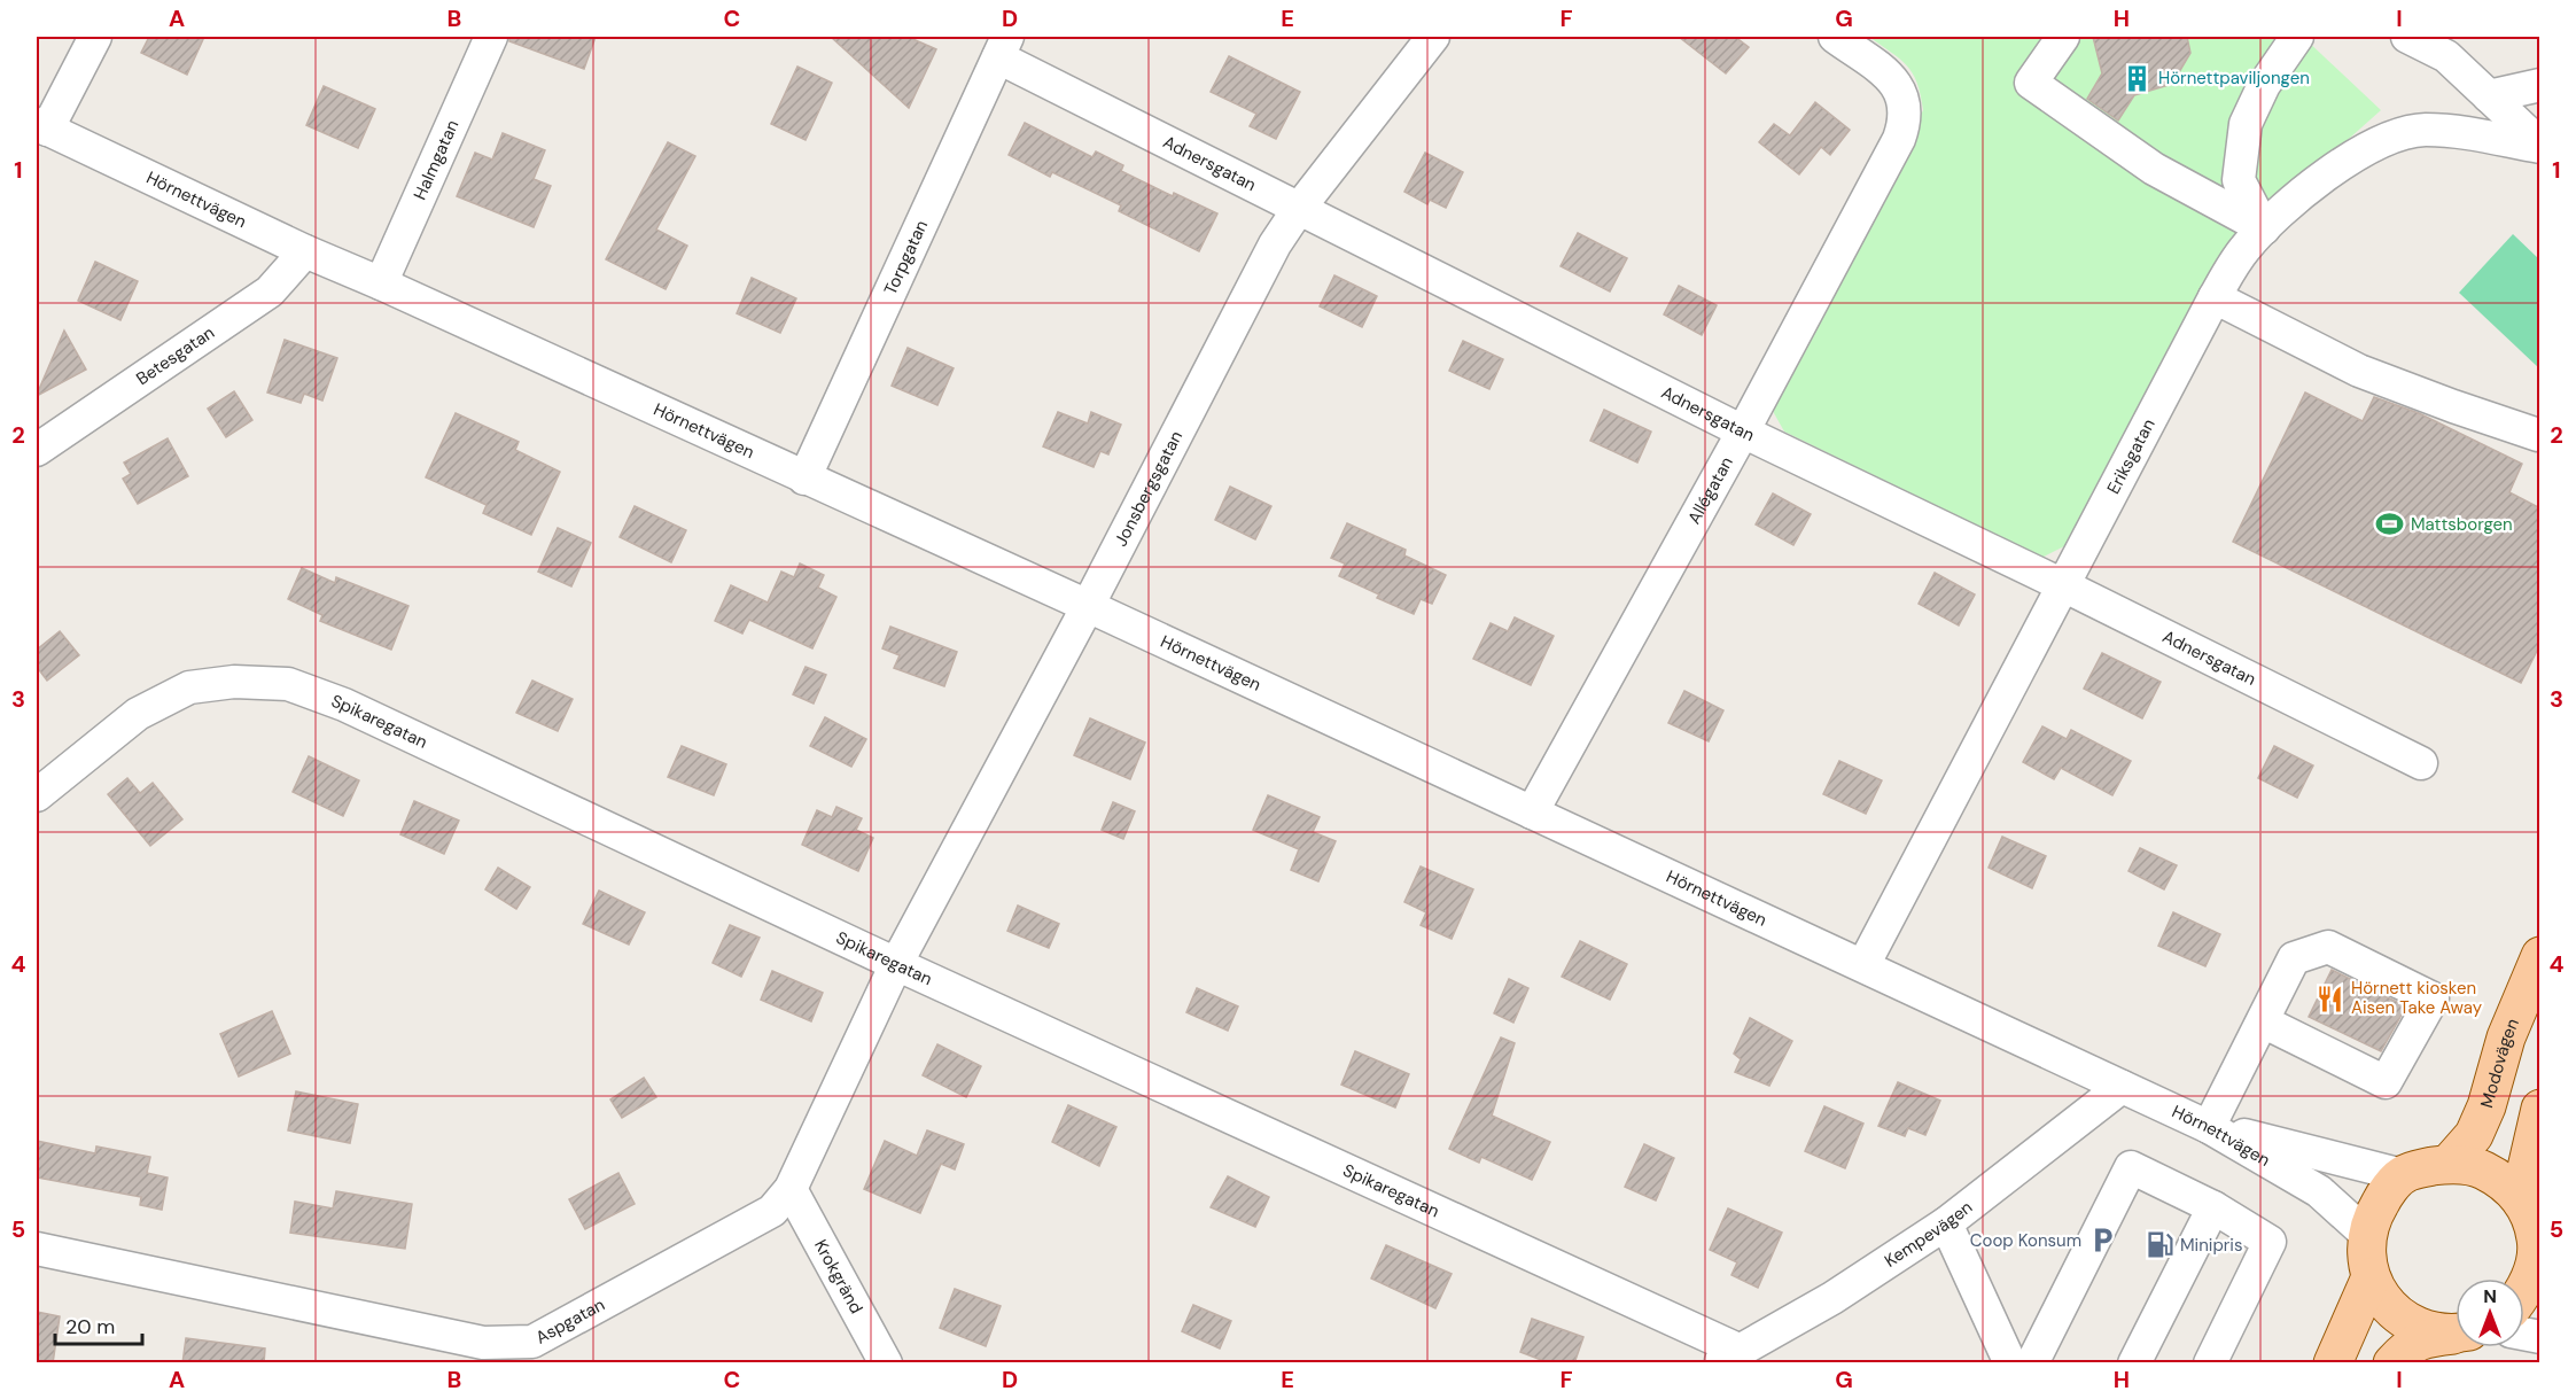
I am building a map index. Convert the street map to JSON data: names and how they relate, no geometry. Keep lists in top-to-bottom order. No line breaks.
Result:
{"streets":{"main road":["Modovägen"],"street":["Halmgatan","Adnersgatan","Hörnettvägen","Torpgatan","Betesgatan","Eriksgatan","Jonsbergsgatan","Allégatan","Spikaregatan","Kempevägen","Krokgränd","Aspgatan"]},"crossings":[["Halmgatan","Hörnettvägen"],["Adnersgatan","Torpgatan"],["Adnersgatan","Eriksgatan"],["Adnersgatan","Jonsbergsgatan"],["Adnersgatan","Allégatan"],["Hörnettvägen","Torpgatan"],["Hörnettvägen","Betesgatan"],["Hörnettvägen","Eriksgatan"],["Hörnettvägen","Jonsbergsgatan"],["Hörnettvägen","Allégatan"],["Hörnettvägen","Kempevägen"],["Jonsbergsgatan","Spikaregatan"],["Jonsbergsgatan","Aspgatan"],["Spikaregatan","Kempevägen"],["Spikaregatan","Aspgatan"],["Krokgränd","Aspgatan"]],"places":{"building":["Hörnettpaviljongen"],"sports":["Mattsborgen"],"restaurant":["Hörnett kiosken Aisen Take Away"],"parking":["Coop Konsum"],"fuel station":["Minipris"]},"scale_bar":"20 m","north":"top","grid":{"columns":["A","B","C","D","E","F","G","H","I"],"rows":["1","2","3","4","5"]}}
